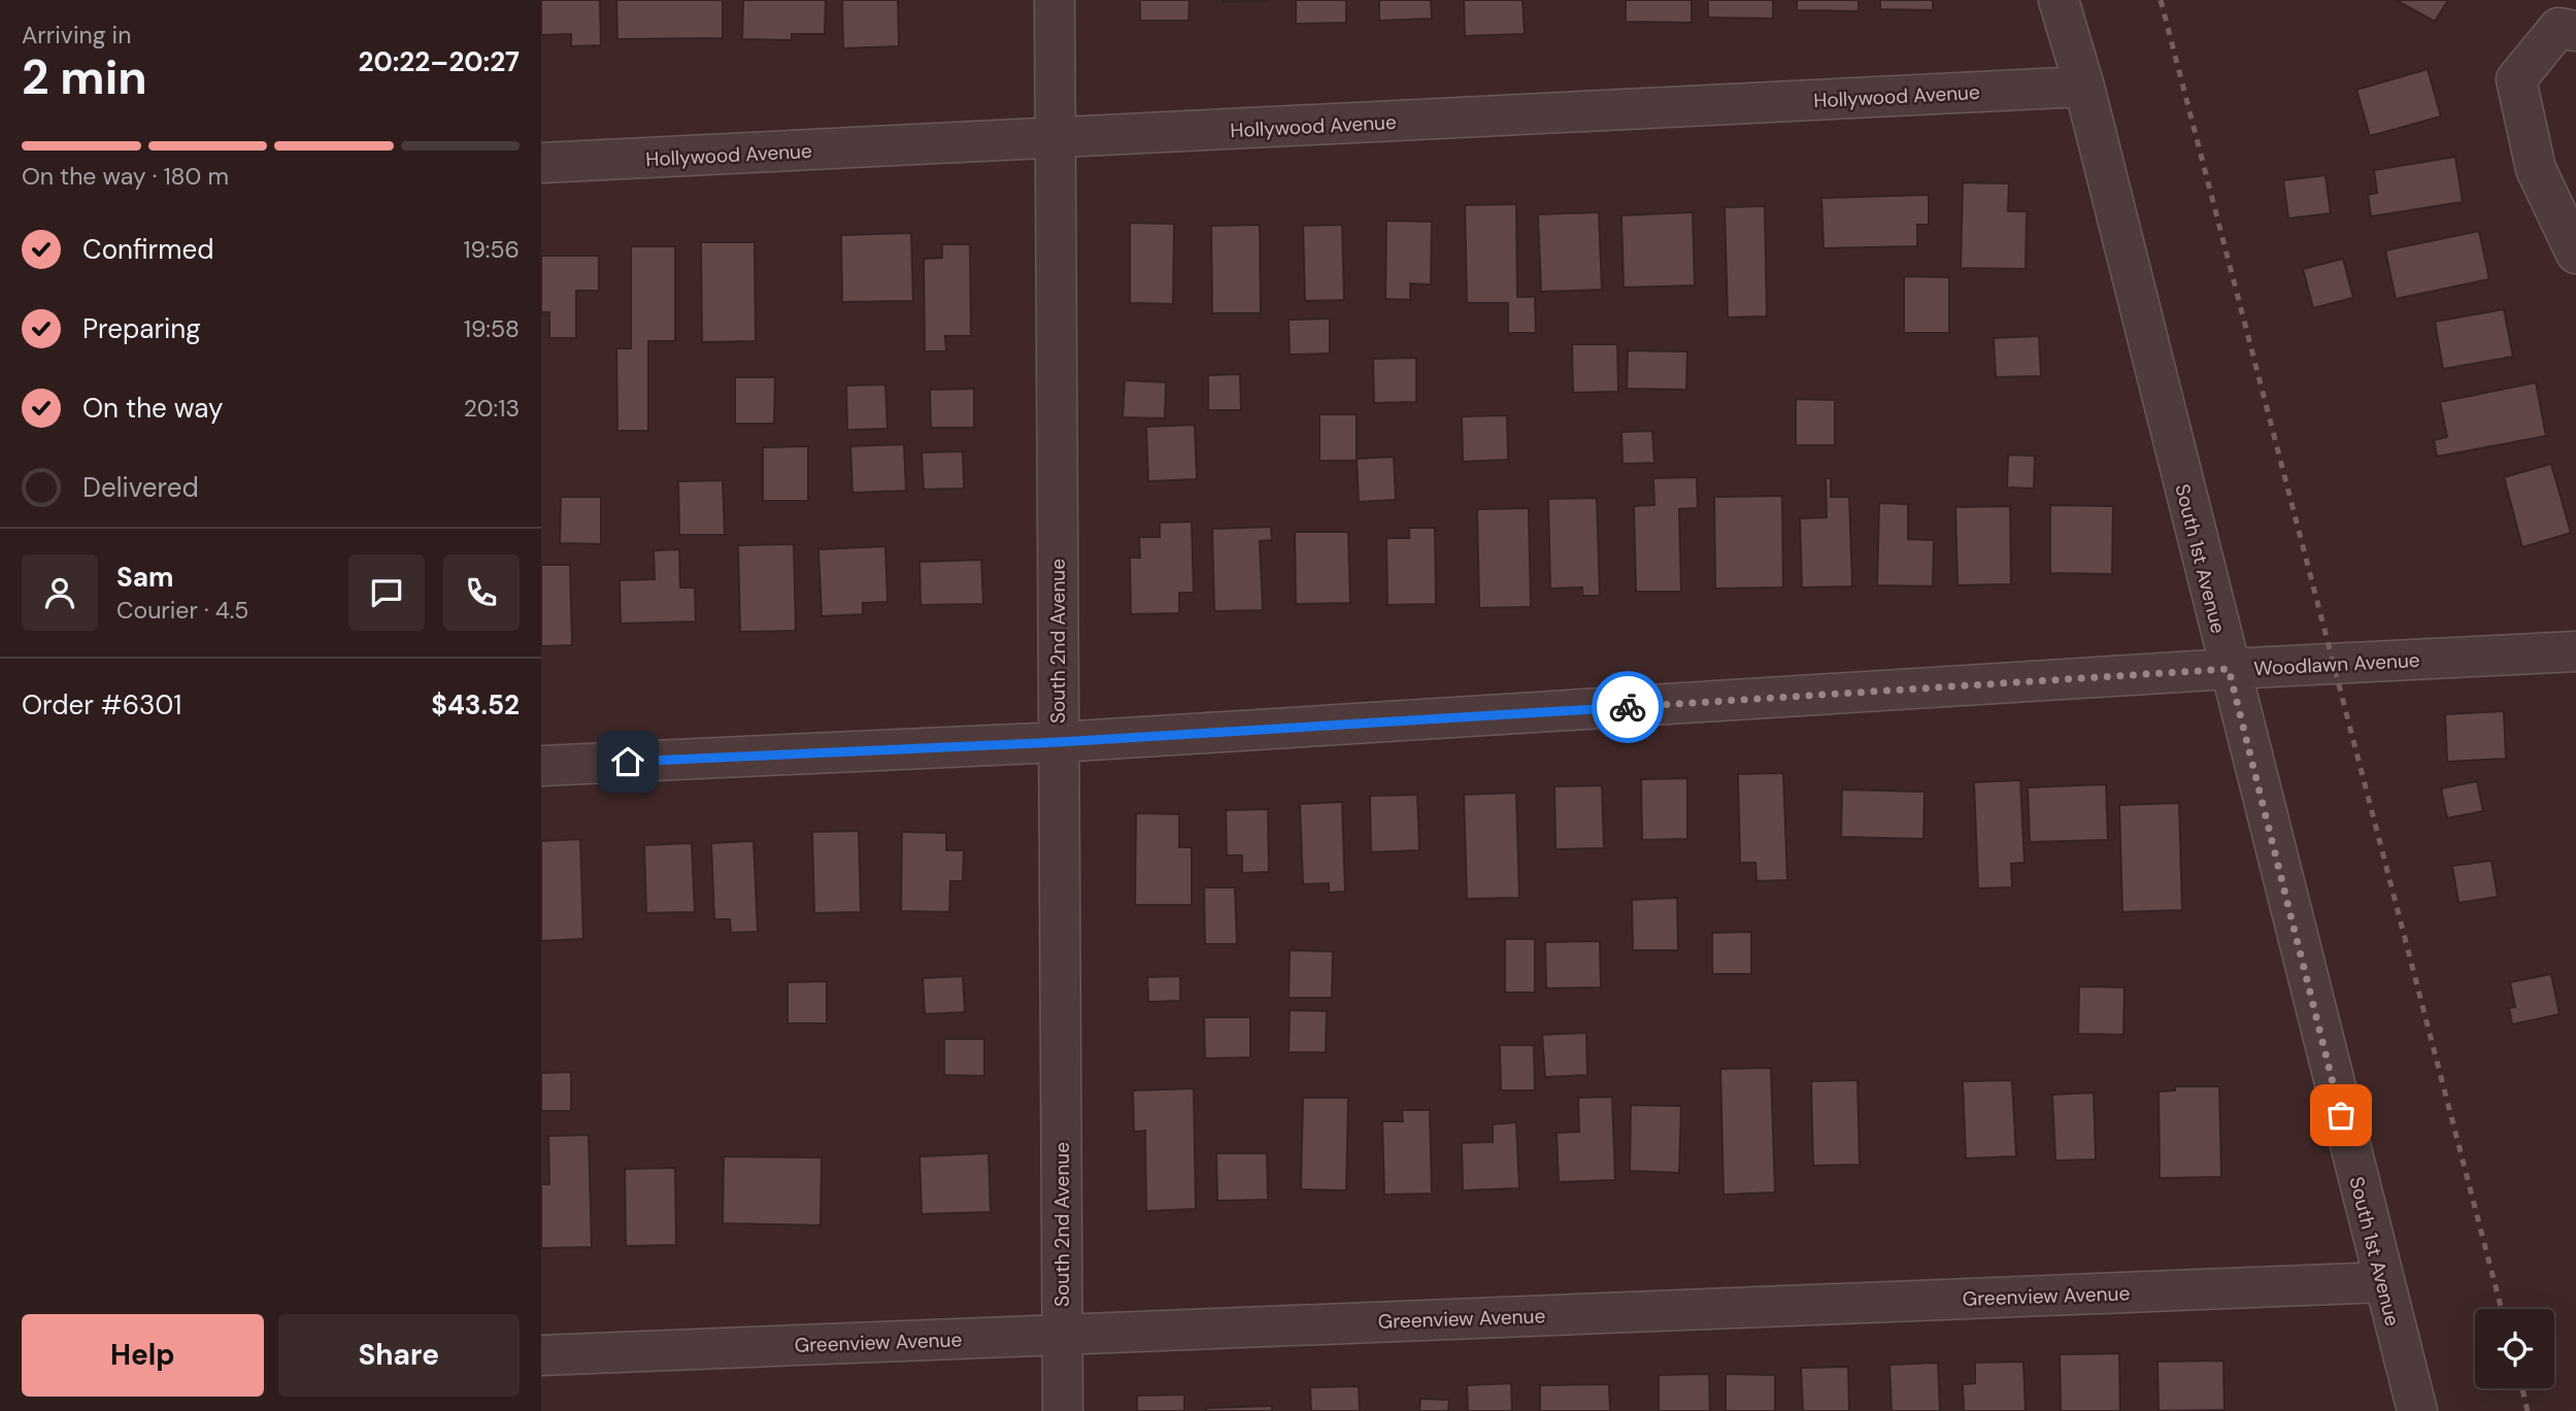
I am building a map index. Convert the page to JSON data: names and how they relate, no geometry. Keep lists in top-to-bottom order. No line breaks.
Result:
{"streets":{"street":["Hollywood Avenue","South 1st Avenue","South 2nd Avenue","Woodlawn Avenue","Greenview Avenue"]},"crossings":[["Hollywood Avenue","South 1st Avenue"],["Hollywood Avenue","South 2nd Avenue"],["South 1st Avenue","Woodlawn Avenue"],["South 1st Avenue","Greenview Avenue"],["South 2nd Avenue","Woodlawn Avenue"],["South 2nd Avenue","Greenview Avenue"]],"page":{"heading":["2 min","Arriving in","20:22–20:27"],"panel":["Sam","Courier · 4.5","Order #6301","$43.52"],"bar":"On the way · 180 m","list":[["Confirmed","19:56"],["Preparing","19:58"],["On the way","20:13"],"Delivered"],"buttons":["Help","Share"]}}
